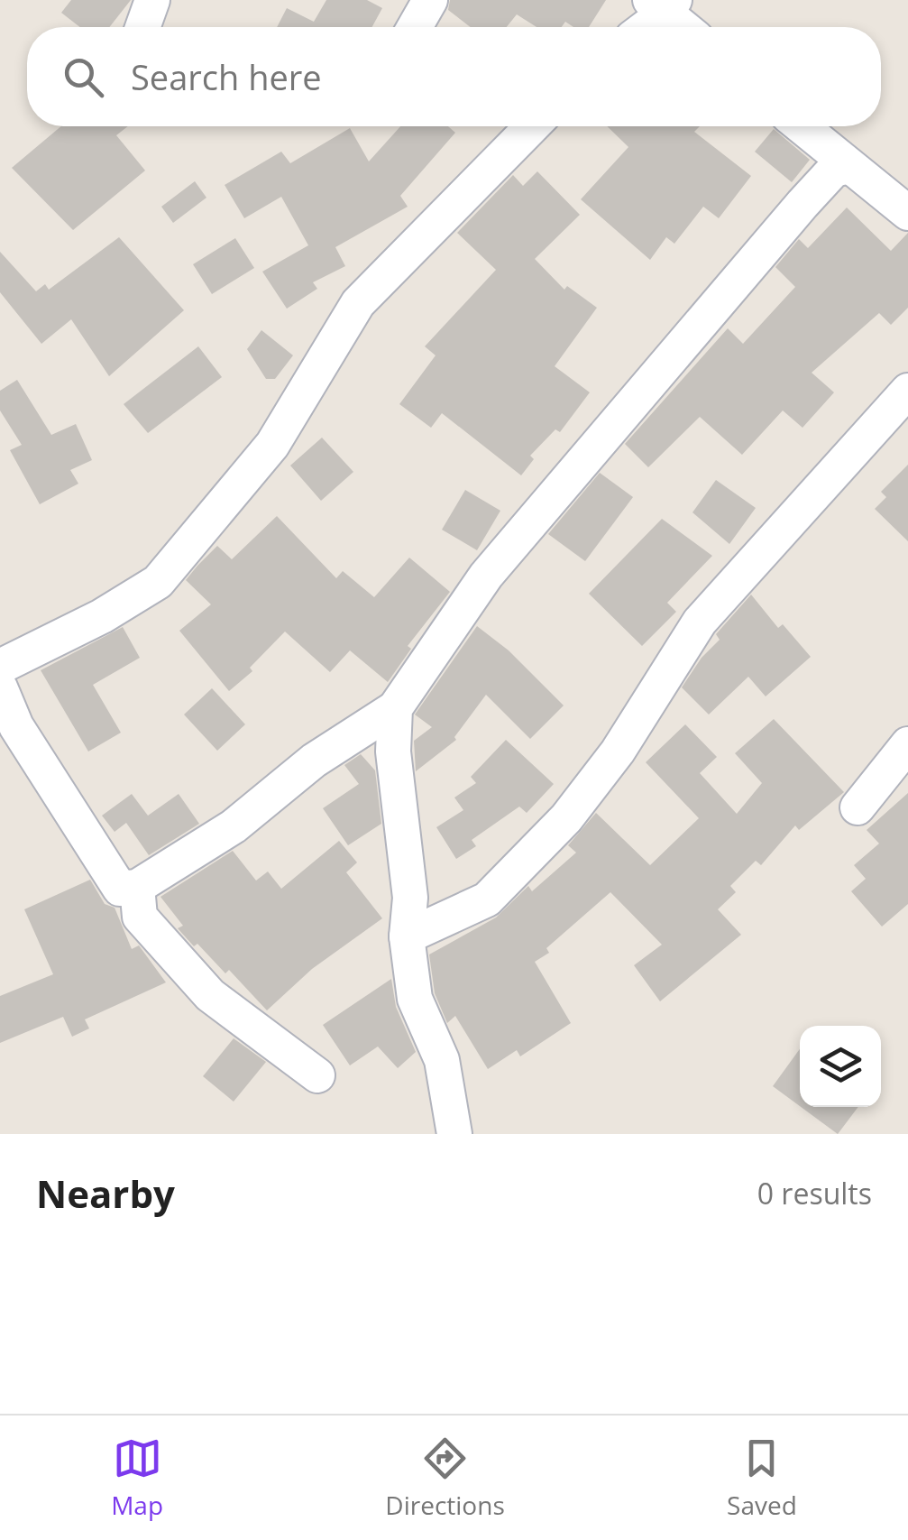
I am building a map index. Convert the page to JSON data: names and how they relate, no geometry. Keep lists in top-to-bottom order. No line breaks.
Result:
{"page":{"search":"Search here","heading":["Nearby","0 results"],"nav":["Map","Directions","Saved"]}}
